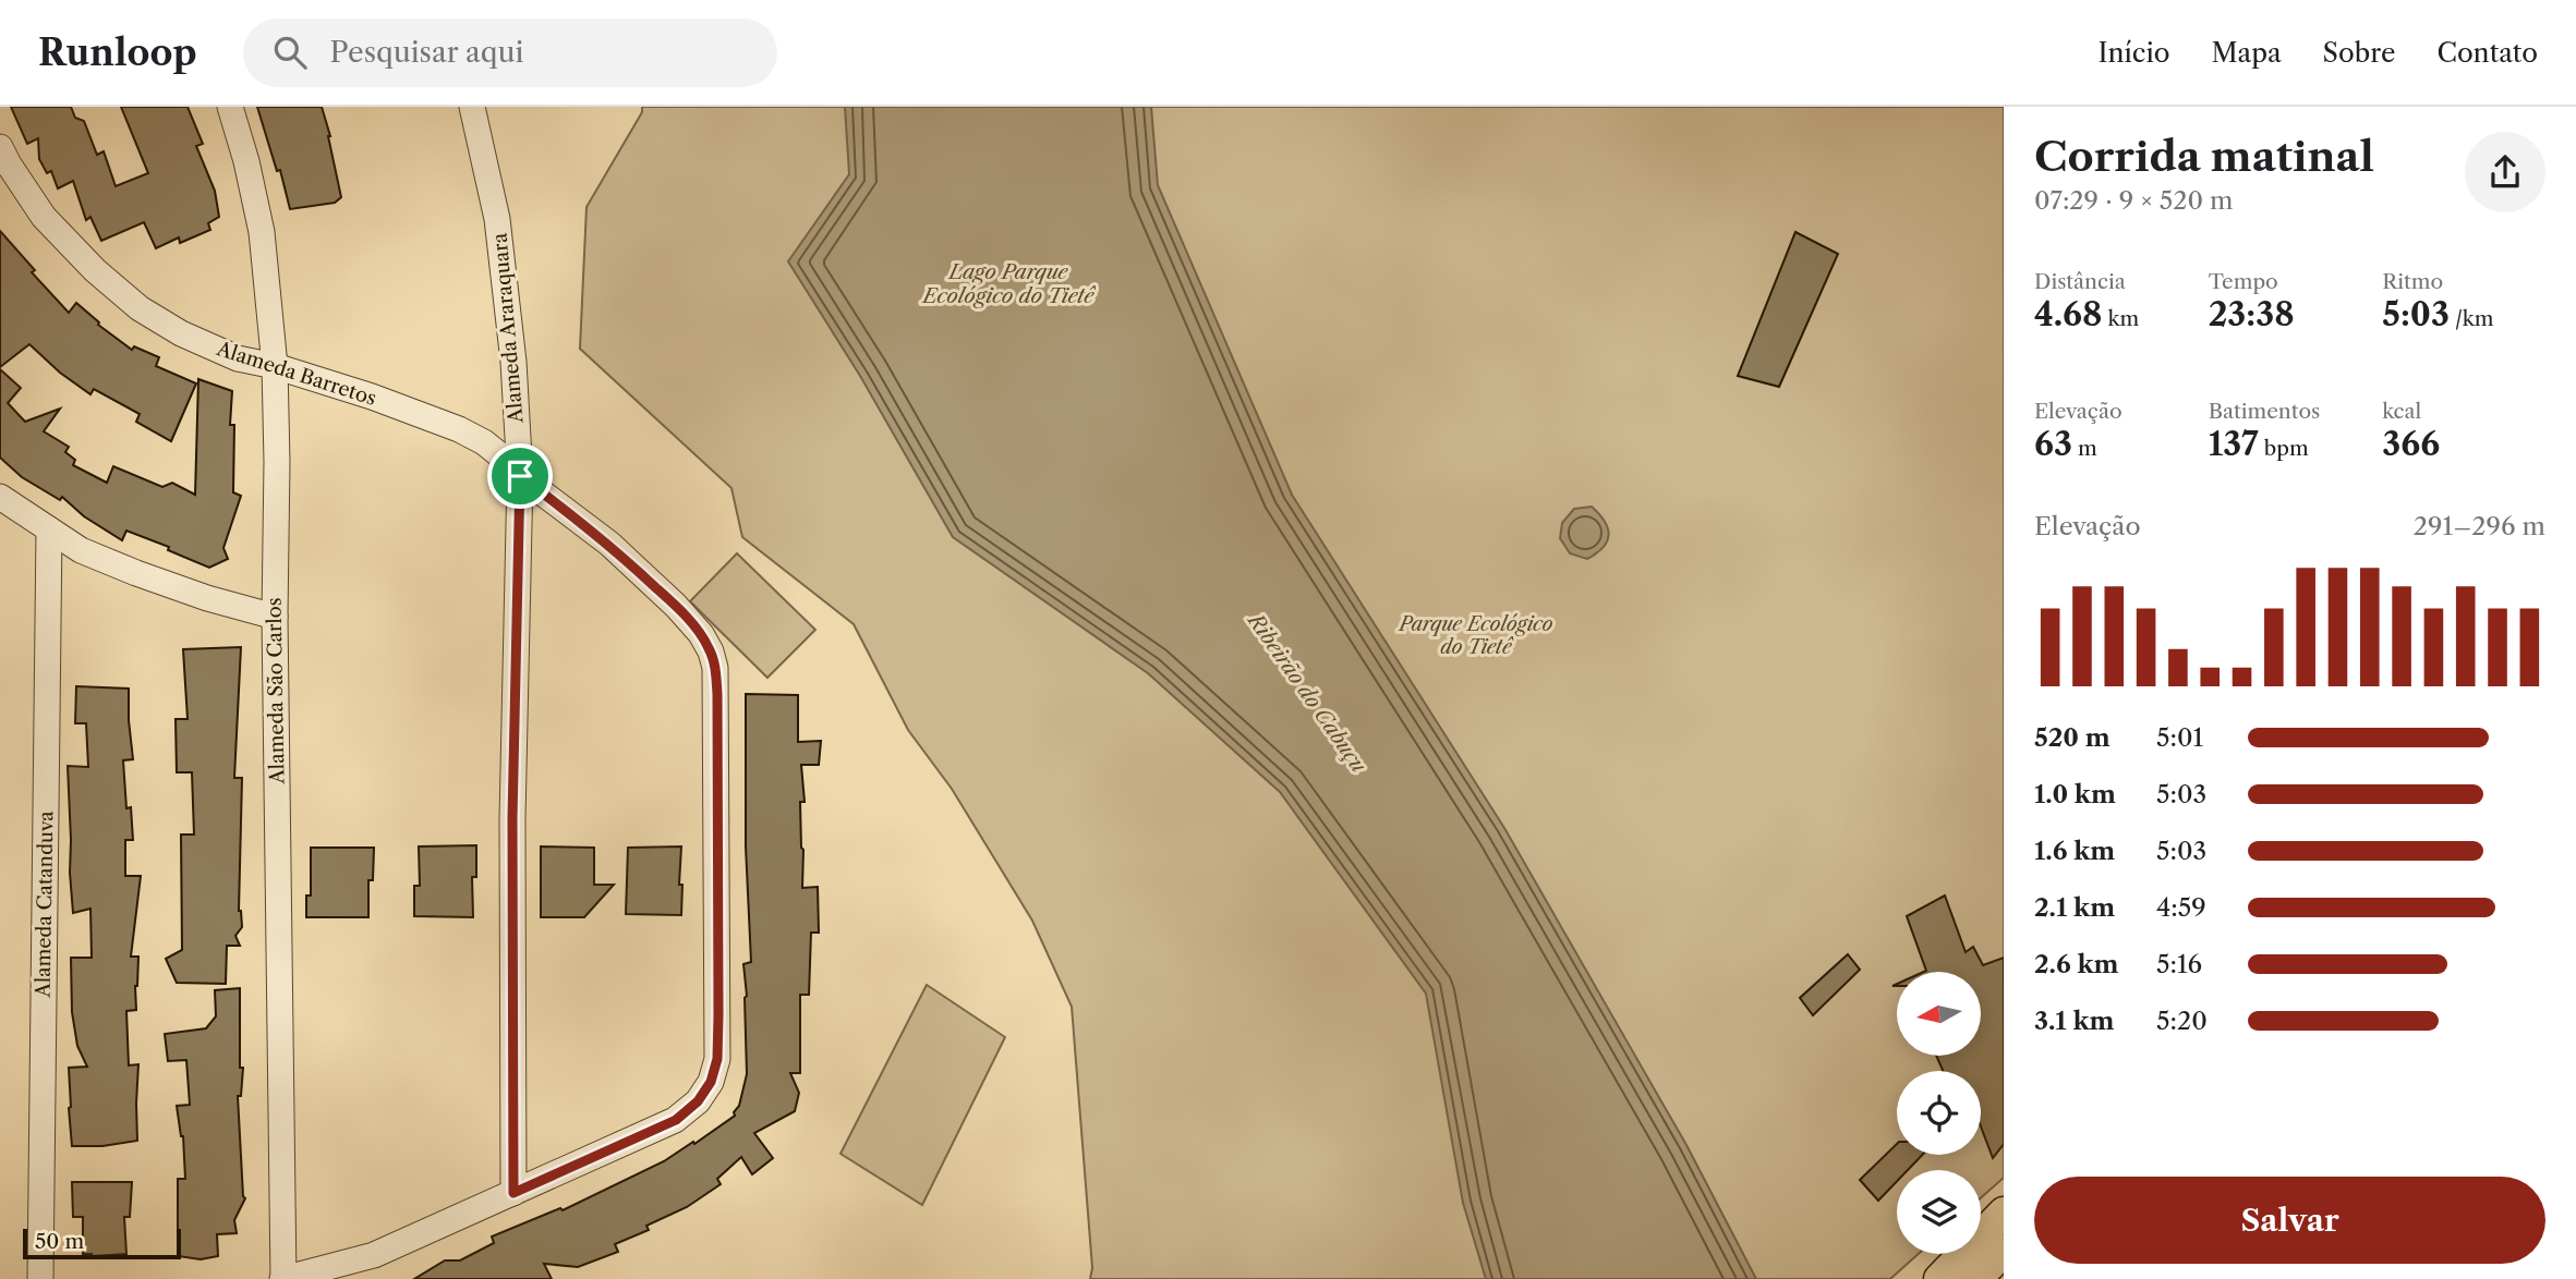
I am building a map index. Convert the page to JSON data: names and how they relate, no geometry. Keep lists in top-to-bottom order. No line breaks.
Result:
{"streets":{"street":["Alameda Araraquara","Alameda Barretos","Alameda São Carlos","Alameda Catanduva"]},"crossings":[["Alameda Araraquara","Alameda Barretos"],["Alameda Barretos","Alameda São Carlos"]],"water":["Lago Parque Ecológico do Tietê","Ribeirão do Cabuçu"],"parks":["Parque Ecológico do Tietê"],"scale_bar":"50 m","north":"left","page":{"header":"Runloop","search":"Pesquisar aqui","nav":["Início","Mapa","Sobre","Contato"],"heading":["Corrida matinal","07:29 · 9 × 520 m"],"stats":[["Distância","4.68 km"],["Tempo","23:38"],["Ritmo","5:03 /km"],["Elevação","63 m"],["Batimentos","137 bpm"],["kcal","366"]],"chart":["Elevação","291–296 m"],"list":[{"name":"520 m","note":"5:01"},{"name":"1.0 km","note":"5:03"},{"name":"1.6 km","note":"5:03"},{"name":"2.1 km","note":"4:59"},{"name":"2.6 km","note":"5:16"},{"name":"3.1 km","note":"5:20"}],"buttons":"Salvar","scale":"50 m"}}
